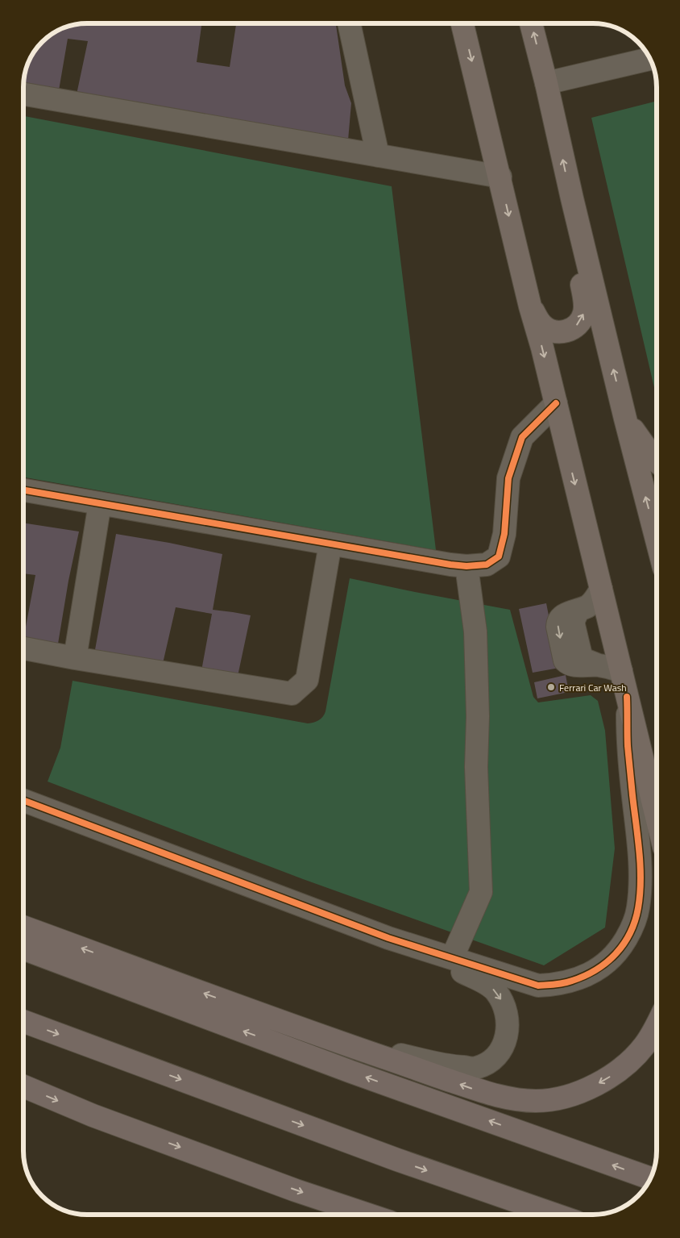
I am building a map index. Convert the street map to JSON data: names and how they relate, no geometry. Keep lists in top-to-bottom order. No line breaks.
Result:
{"places":["Ferrari Car Wash"]}
